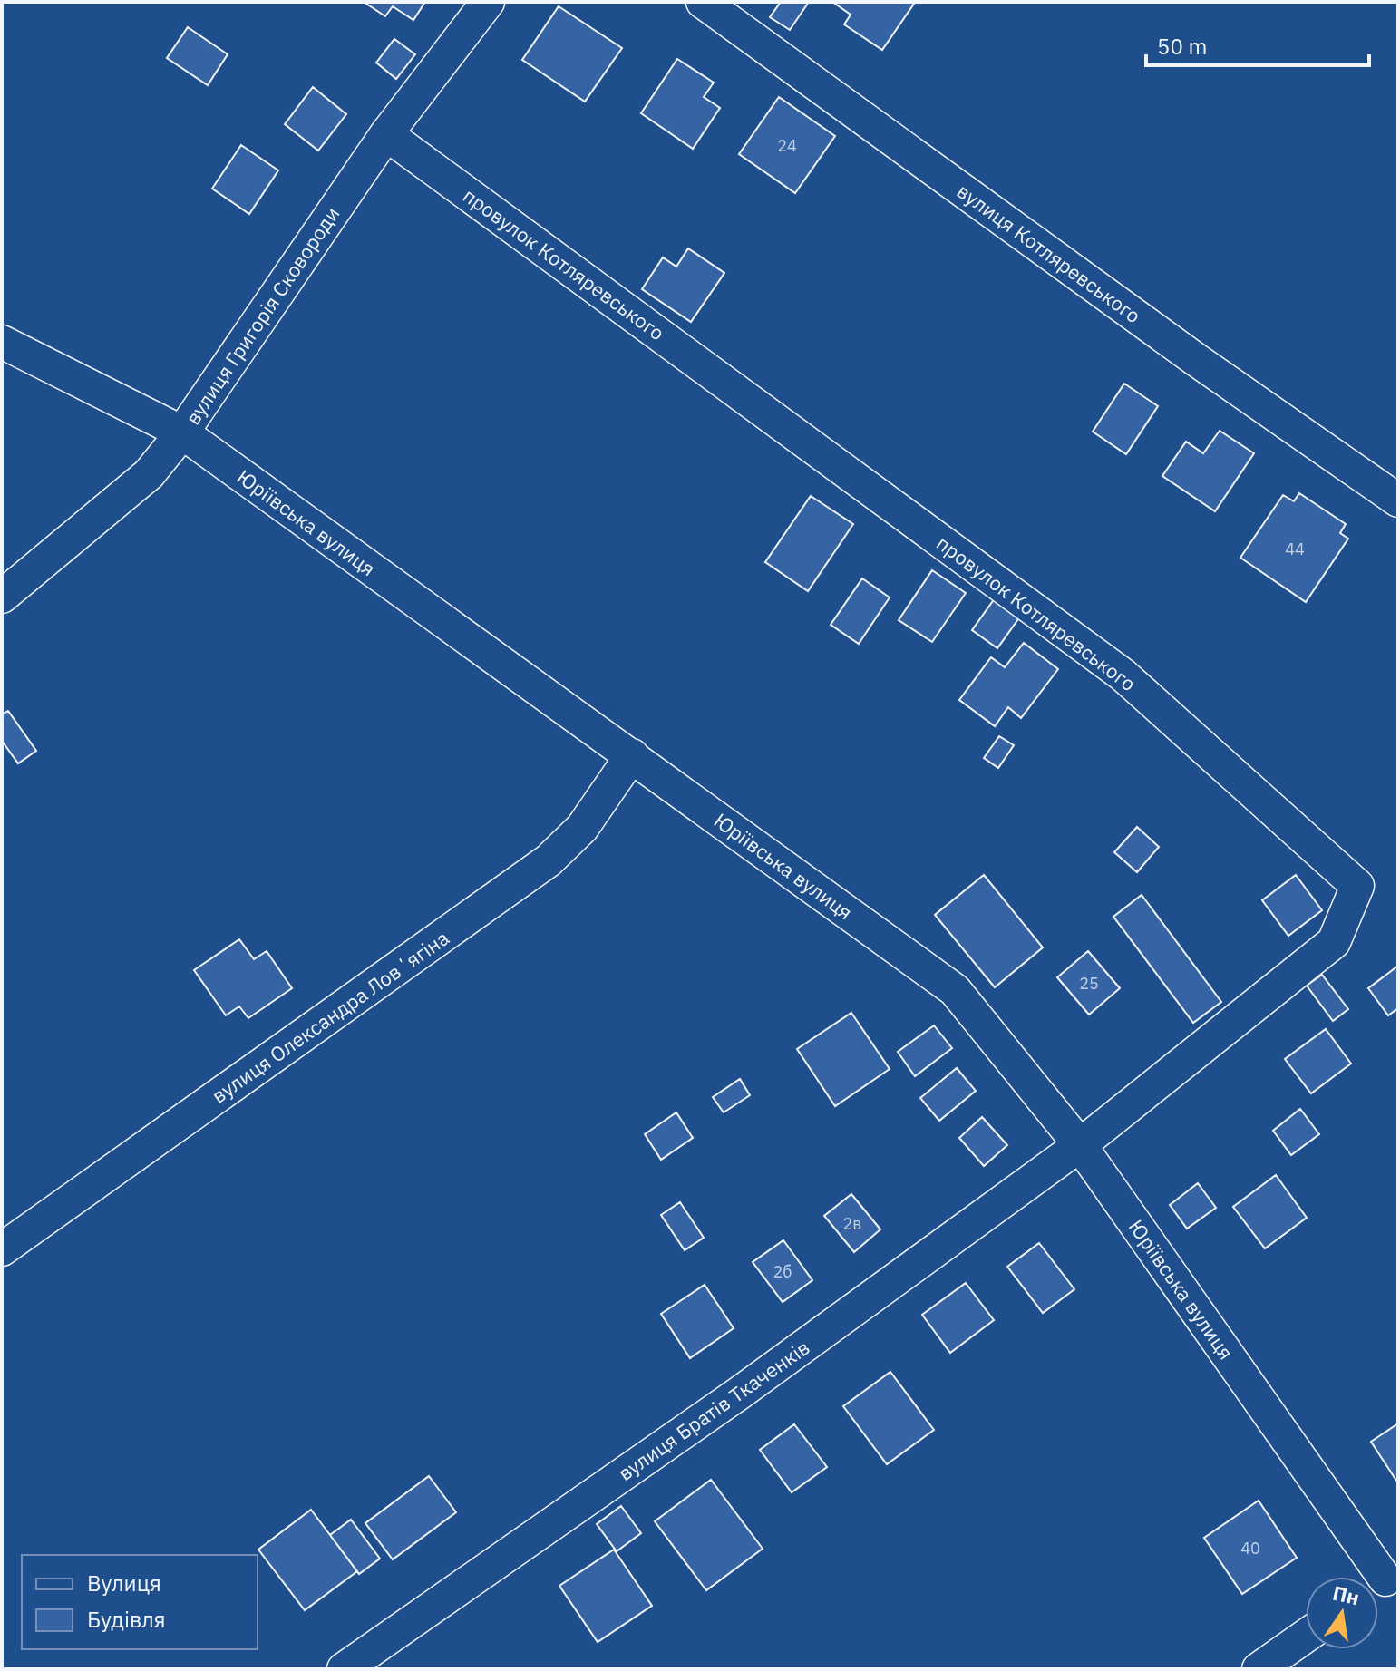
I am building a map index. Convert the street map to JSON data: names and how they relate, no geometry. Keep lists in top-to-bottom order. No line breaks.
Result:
{"streets":{"street":["вулиця Котляревського","провулок Котляревського","вулиця Григорія Сковороди","Юріївська вулиця","вулиця Олександра Ловʼягіна","вулиця Братів Ткаченків"]},"crossings":[["провулок Котляревського","вулиця Григорія Сковороди"],["провулок Котляревського","Юріївська вулиця"],["провулок Котляревського","вулиця Братів Ткаченків"],["вулиця Григорія Сковороди","Юріївська вулиця"],["Юріївська вулиця","вулиця Олександра Ловʼягіна"],["Юріївська вулиця","вулиця Братів Ткаченків"]],"house_numbers":["24","44","25","2в","2б","40"],"legend":["Вулиця","Будівля"],"scale_bar":"50 m","north":"top"}
